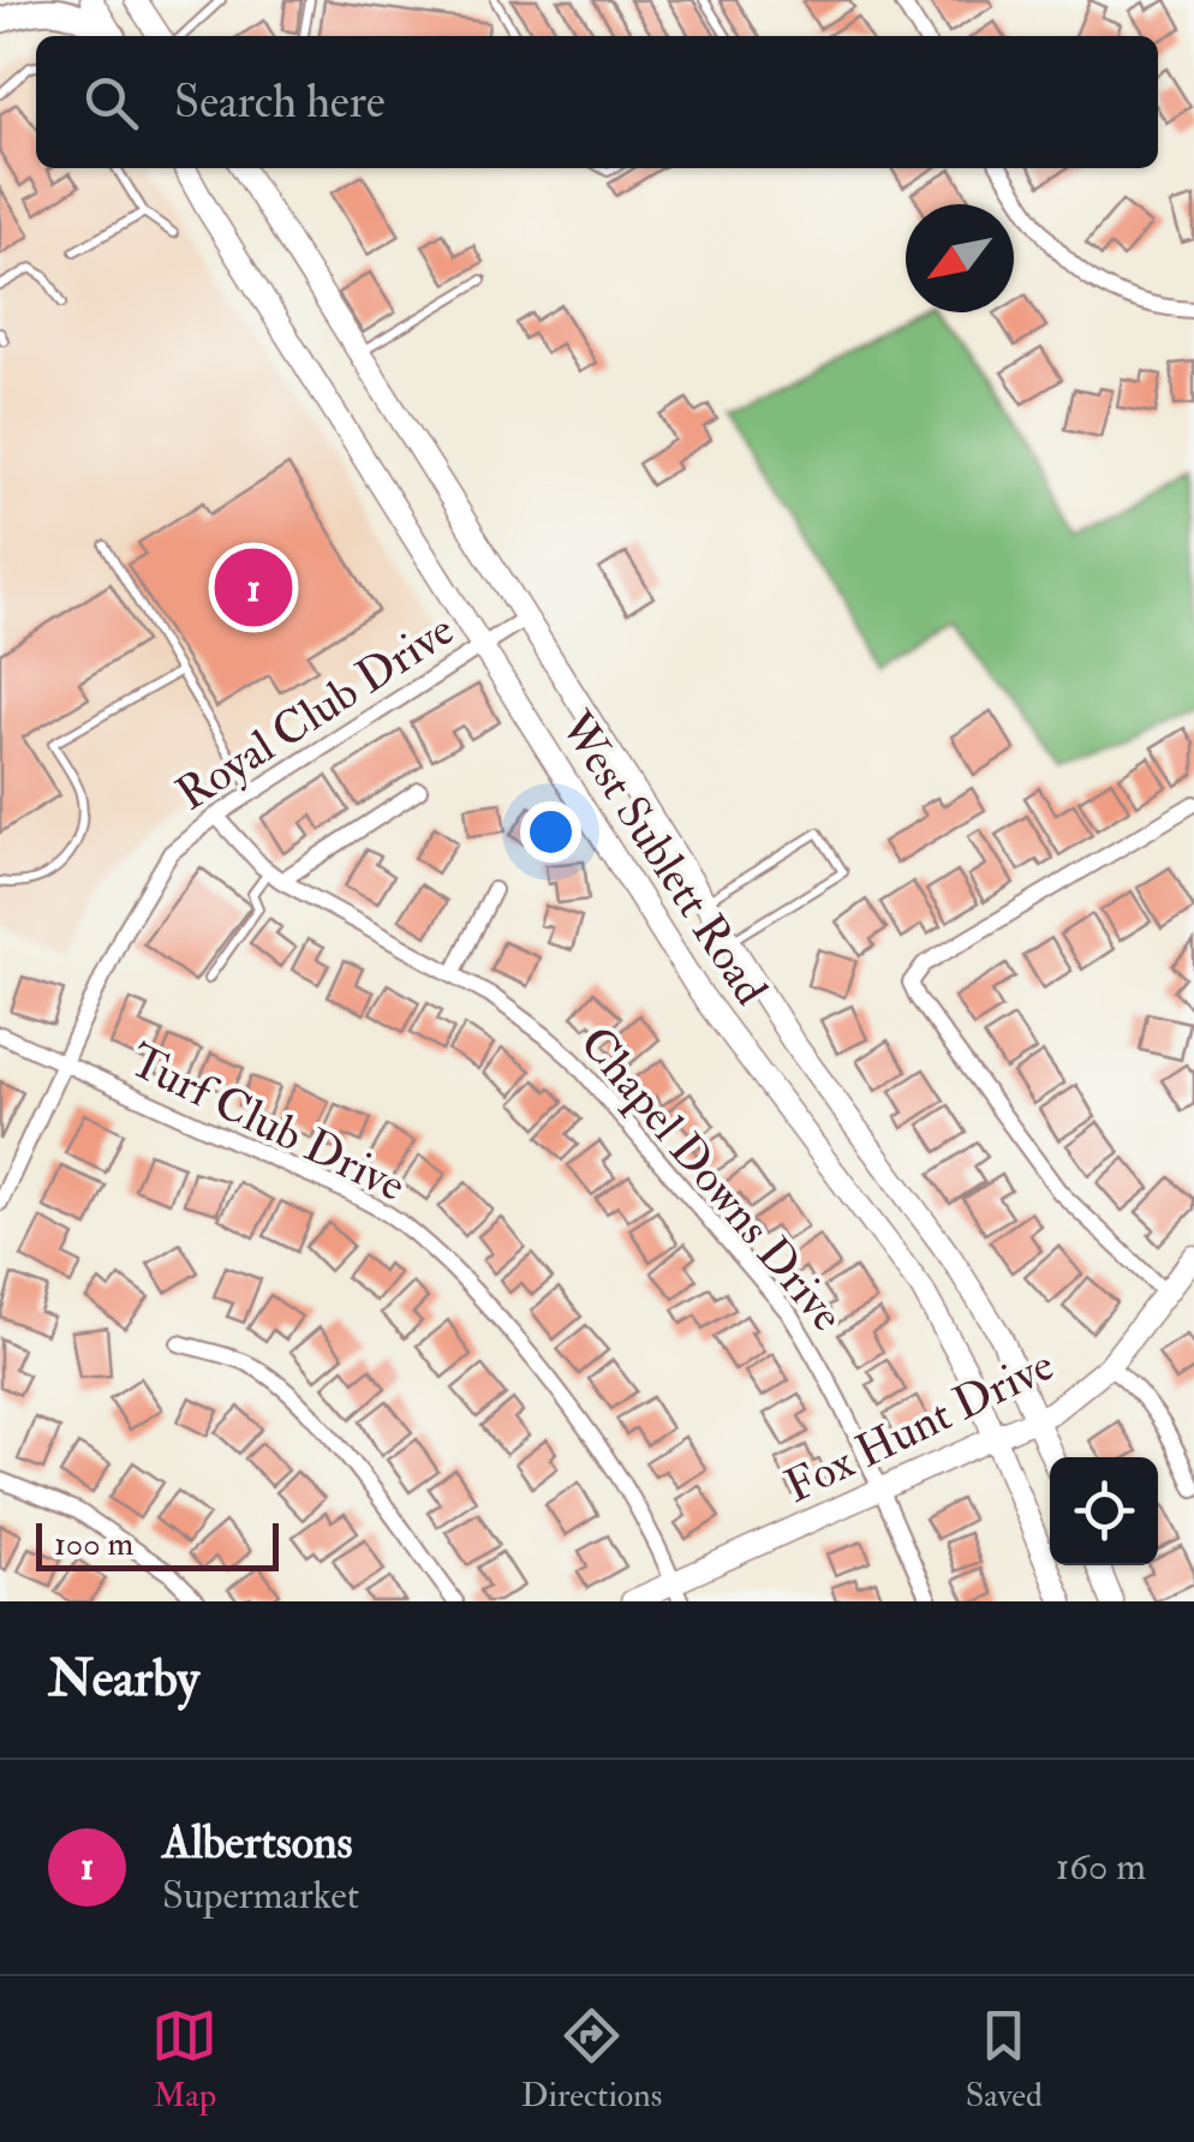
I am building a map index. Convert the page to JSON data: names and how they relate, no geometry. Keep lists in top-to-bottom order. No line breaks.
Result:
{"streets":{"main road":["West Sublett Road","Fox Hunt Drive"],"street":["Royal Club Drive","Turf Club Drive","Chapel Downs Drive"]},"crossings":[["Royal Club Drive","West Sublett Road"],["Royal Club Drive","Turf Club Drive"],["Royal Club Drive","Chapel Downs Drive"],["West Sublett Road","Fox Hunt Drive"],["Turf Club Drive","Fox Hunt Drive"],["Chapel Downs Drive","Fox Hunt Drive"]],"scale_bar":"100 m","north":"bottom left","page":{"search":"Search here","pins":"1","scale":"100 m","heading":"Nearby","list":[{"mark":"1","name":"Albertsons","note":"Supermarket","value":"160 m"}],"nav":["Map","Directions","Saved"]}}
